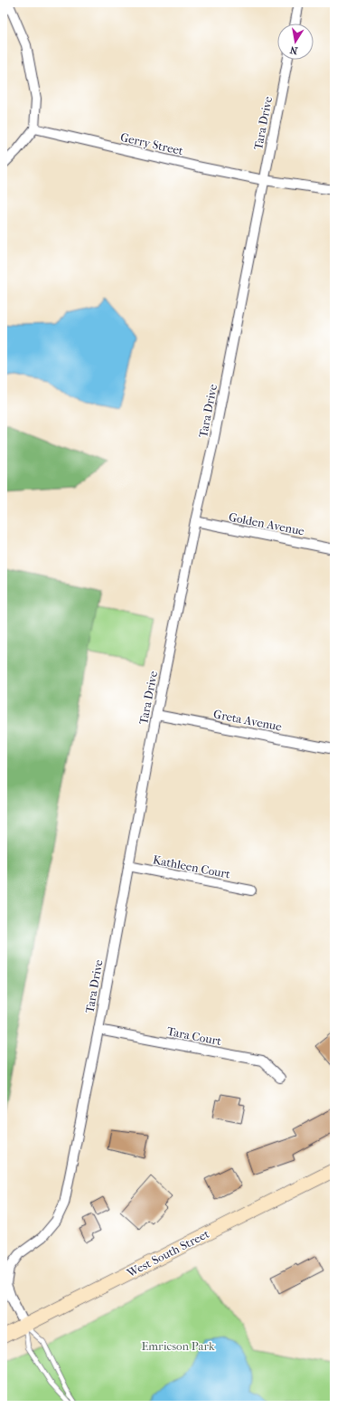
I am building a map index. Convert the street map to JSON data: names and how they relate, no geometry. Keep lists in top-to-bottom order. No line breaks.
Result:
{"streets":{"street":["Tara Drive","Gerry Street","Golden Avenue","Greta Avenue","Kathleen Court","Tara Court","West South Street"]},"crossings":[["Tara Drive","Gerry Street"],["Tara Drive","Golden Avenue"],["Tara Drive","Greta Avenue"],["Tara Drive","Kathleen Court"],["Tara Drive","Tara Court"],["Tara Drive","West South Street"]],"parks":["Emricson Park"],"north":"bottom"}
